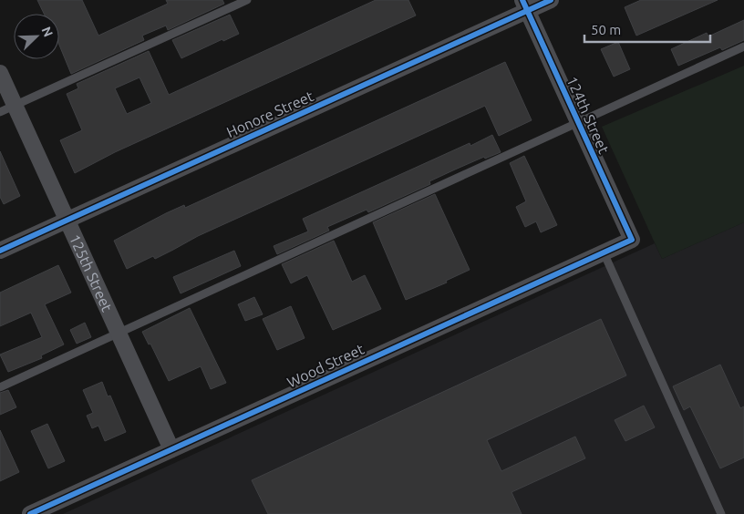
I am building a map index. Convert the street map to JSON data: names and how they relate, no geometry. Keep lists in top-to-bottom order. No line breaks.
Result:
{"streets":{"street":["Honore Street","124th Street","125th Street","Wood Street"]},"crossings":[["Honore Street","124th Street"],["Honore Street","125th Street"],["124th Street","Wood Street"],["125th Street","Wood Street"]],"scale_bar":"50 m","north":"top right"}
